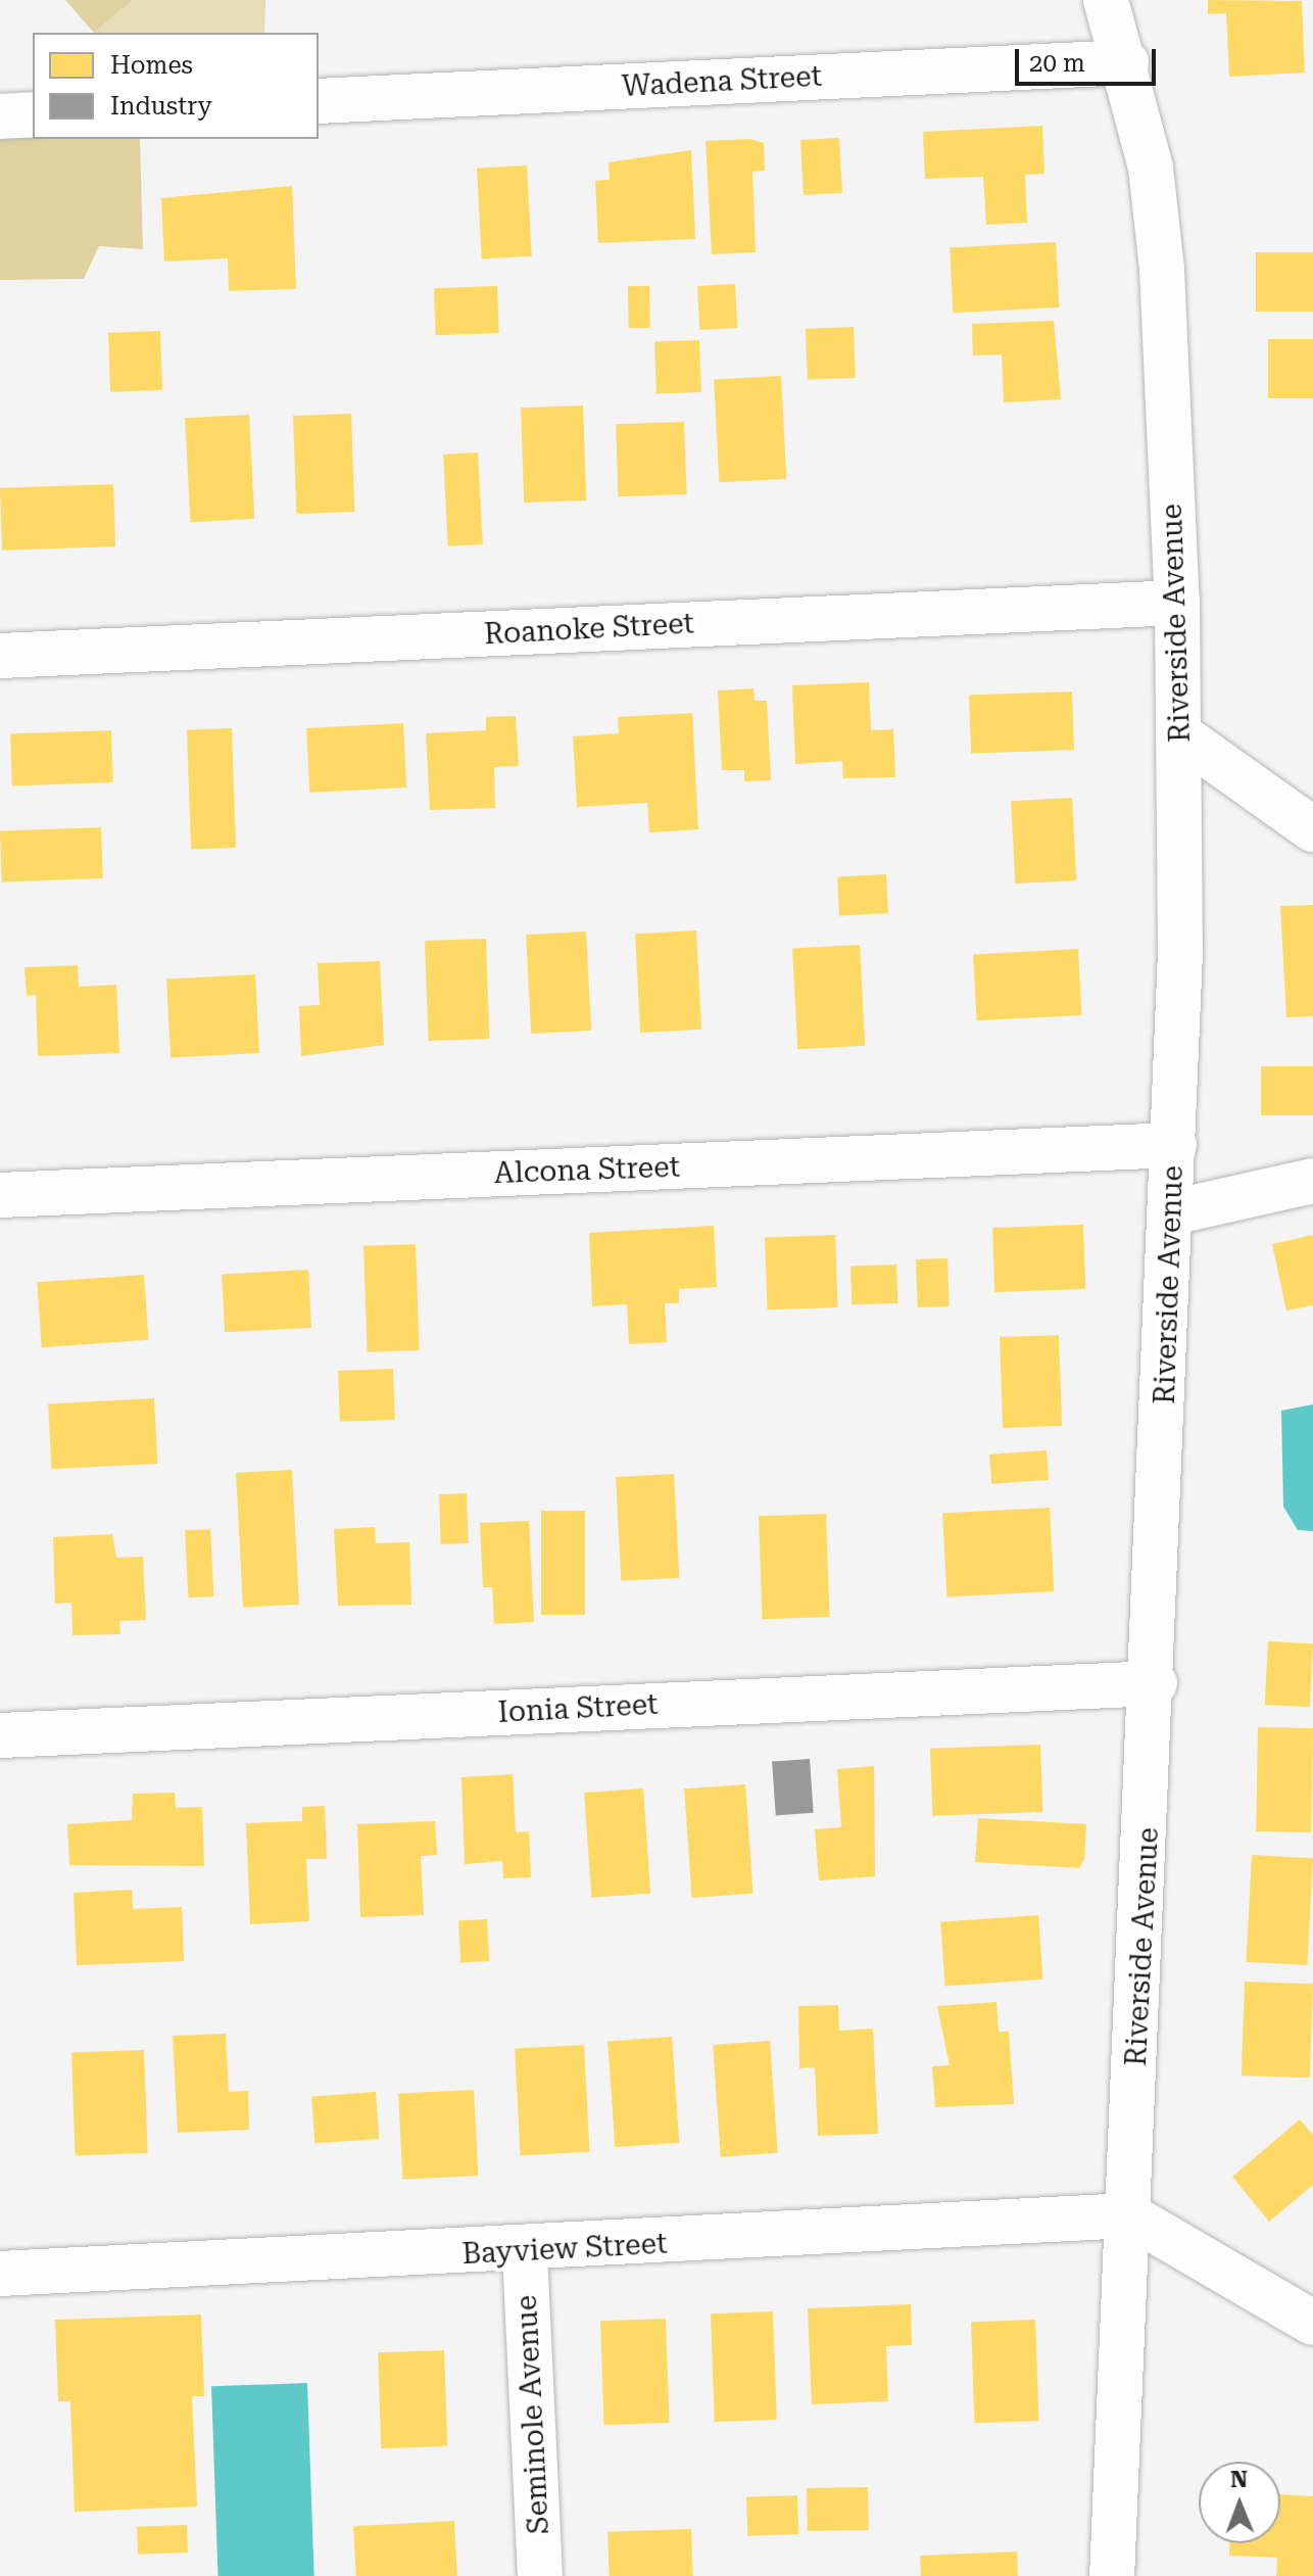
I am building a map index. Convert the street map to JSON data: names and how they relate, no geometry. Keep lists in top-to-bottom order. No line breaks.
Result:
{"streets":{"street":["Wadena Street","Riverside Avenue","Roanoke Street","Alcona Street","Ionia Street","Bayview Street","Seminole Avenue"]},"crossings":[["Wadena Street","Riverside Avenue"],["Riverside Avenue","Roanoke Street"],["Riverside Avenue","Alcona Street"],["Riverside Avenue","Ionia Street"],["Riverside Avenue","Bayview Street"],["Bayview Street","Seminole Avenue"]],"legend":["Homes","Industry"],"scale_bar":"20 m","north":"top"}
